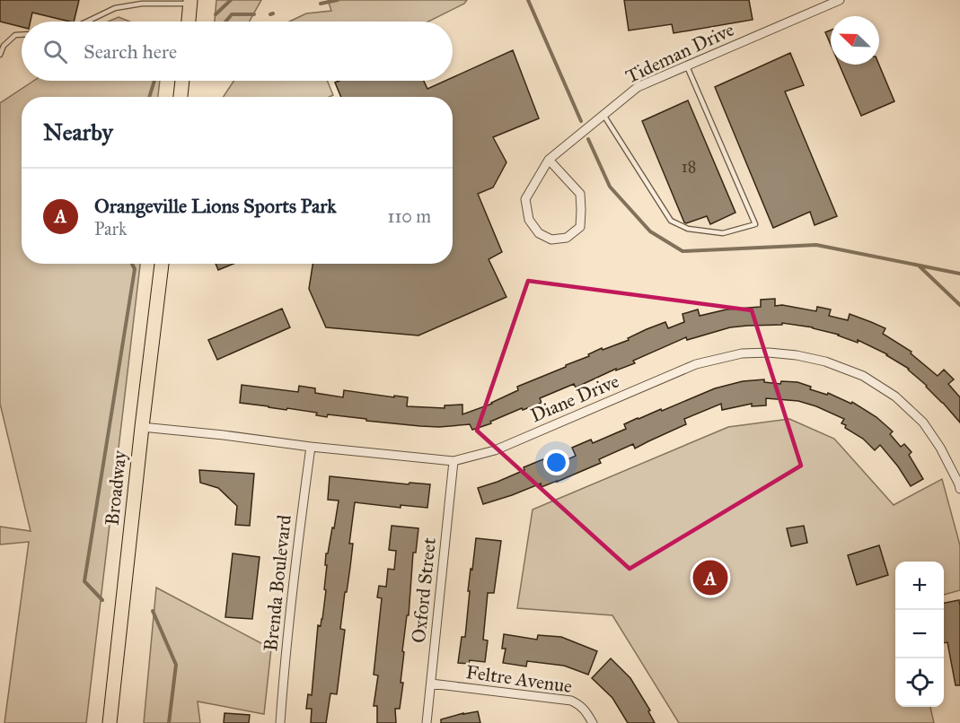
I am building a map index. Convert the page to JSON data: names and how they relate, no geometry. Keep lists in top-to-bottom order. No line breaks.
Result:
{"streets":{"main road":["Broadway"],"street":["Tideman Drive","Diane Drive","Brenda Boulevard","Oxford Street","Feltre Avenue"]},"crossings":[["Diane Drive","Broadway"],["Diane Drive","Brenda Boulevard"],["Diane Drive","Oxford Street"],["Oxford Street","Feltre Avenue"]],"house_numbers":["18"],"north":"top left","page":{"search":"Search here","heading":"Nearby","list":[{"mark":"A","name":"Orangeville Lions Sports Park","note":"Park","value":"110 m"}],"pins":"A","map_buttons":["+","−"]}}
